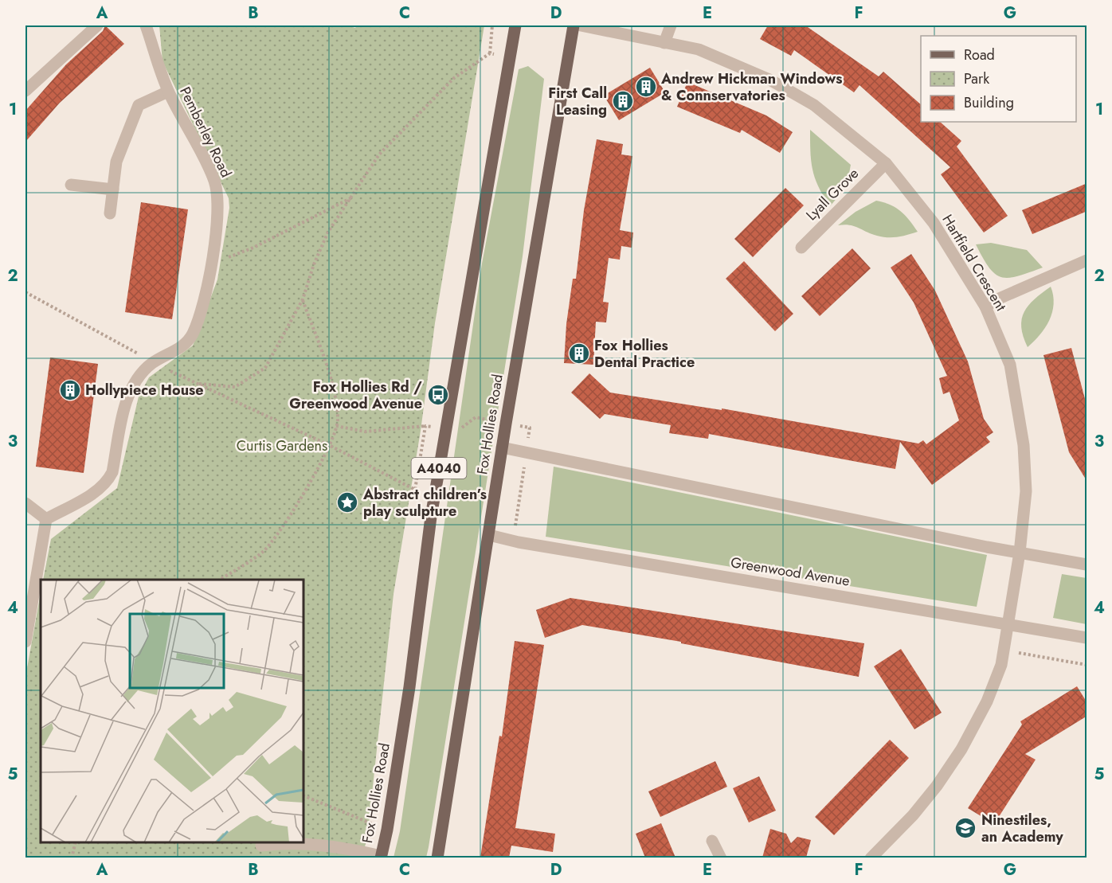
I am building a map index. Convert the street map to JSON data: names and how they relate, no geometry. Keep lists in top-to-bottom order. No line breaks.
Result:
{"streets":{"main road":["Fox Hollies Road","A4040"],"street":["Pemberley Road","Lyall Grove","Hartfield Crescent","Greenwood Avenue"]},"crossings":[["Lyall Grove","Hartfield Crescent"],["Hartfield Crescent","Greenwood Avenue"],["Fox Hollies Road","Greenwood Avenue"]],"parks":["Curtis Gardens"],"places":{"building":["Andrew Hickman Windows & Connservatories","First Call Leasing","Fox Hollies Dental Practice","Hollypiece House"],"bus stop":["Fox Hollies Rd / Greenwood Avenue"],"place":["Abstract children’s play sculpture"],"school or university":["Ninestiles, an Academy"]},"legend":["Road","Park","Building"],"grid":{"columns":["A","B","C","D","E","F","G"],"rows":["1","2","3","4","5"]}}
